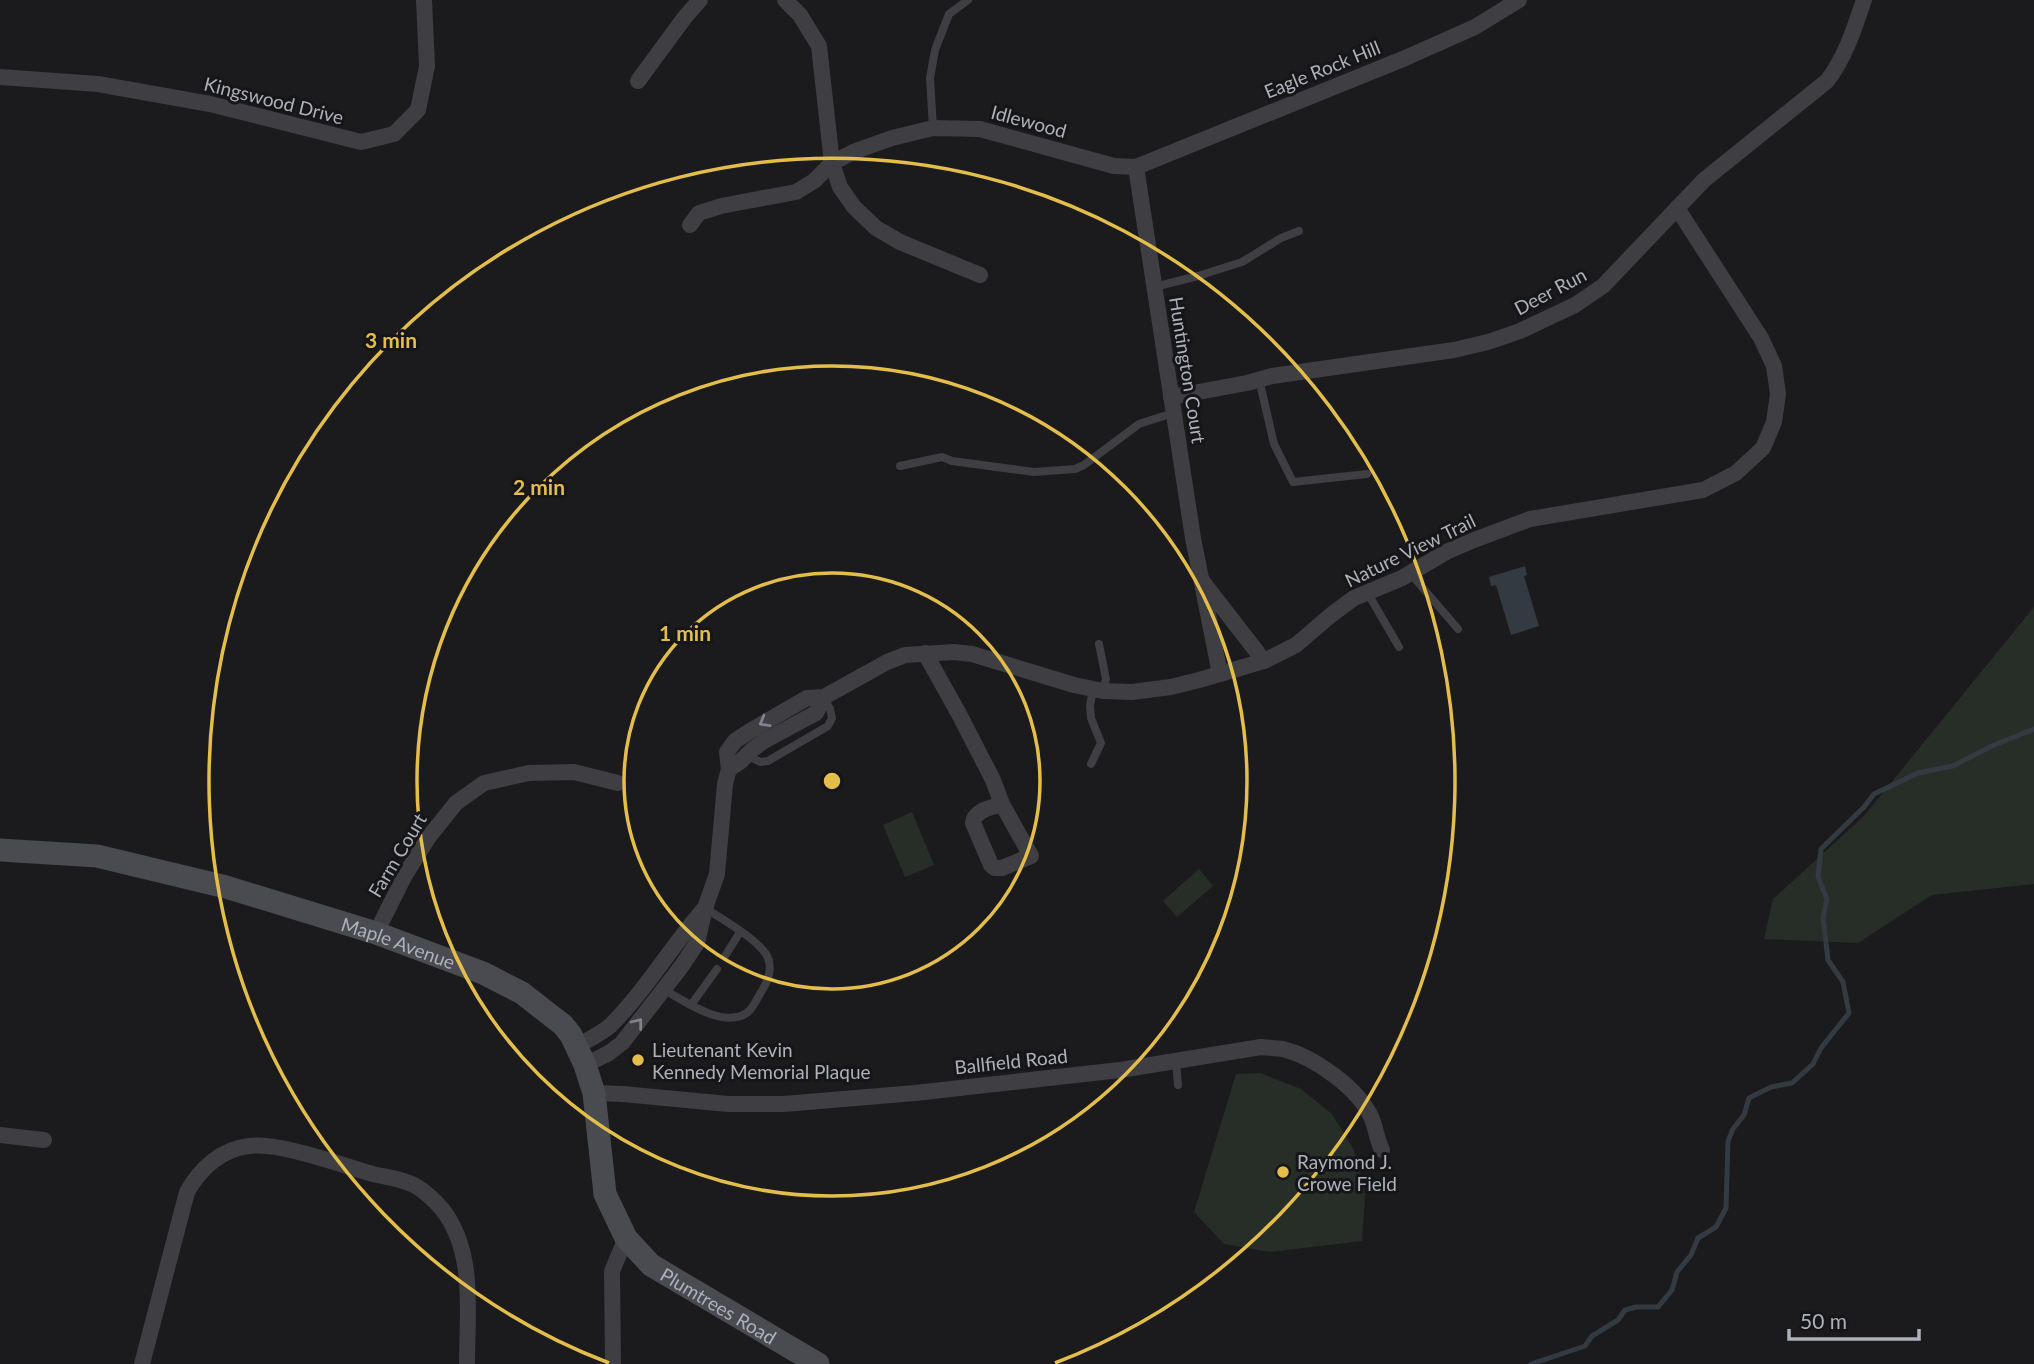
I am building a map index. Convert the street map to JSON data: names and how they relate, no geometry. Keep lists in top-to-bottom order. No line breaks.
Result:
{"streets":{"main road":["Maple Avenue","Plumtrees Road"],"street":["Eagle Rock Hill","Kingswood Drive","Idlewood","Deer Run","Huntington Court","Nature View Trail","Farm Court","Ballfield Road"]},"crossings":[["Eagle Rock Hill","Idlewood"],["Eagle Rock Hill","Huntington Court"],["Idlewood","Huntington Court"],["Deer Run","Huntington Court"],["Deer Run","Nature View Trail"],["Huntington Court","Nature View Trail"],["Nature View Trail","Maple Avenue"],["Farm Court","Maple Avenue"],["Maple Avenue","Ballfield Road"],["Maple Avenue","Plumtrees Road"]],"places":["Lieutenant Kevin Kennedy Memorial Plaque","Raymond J. Crowe Field"],"scale_bar":"50 m","rings":["3 min","2 min","1 min"]}
